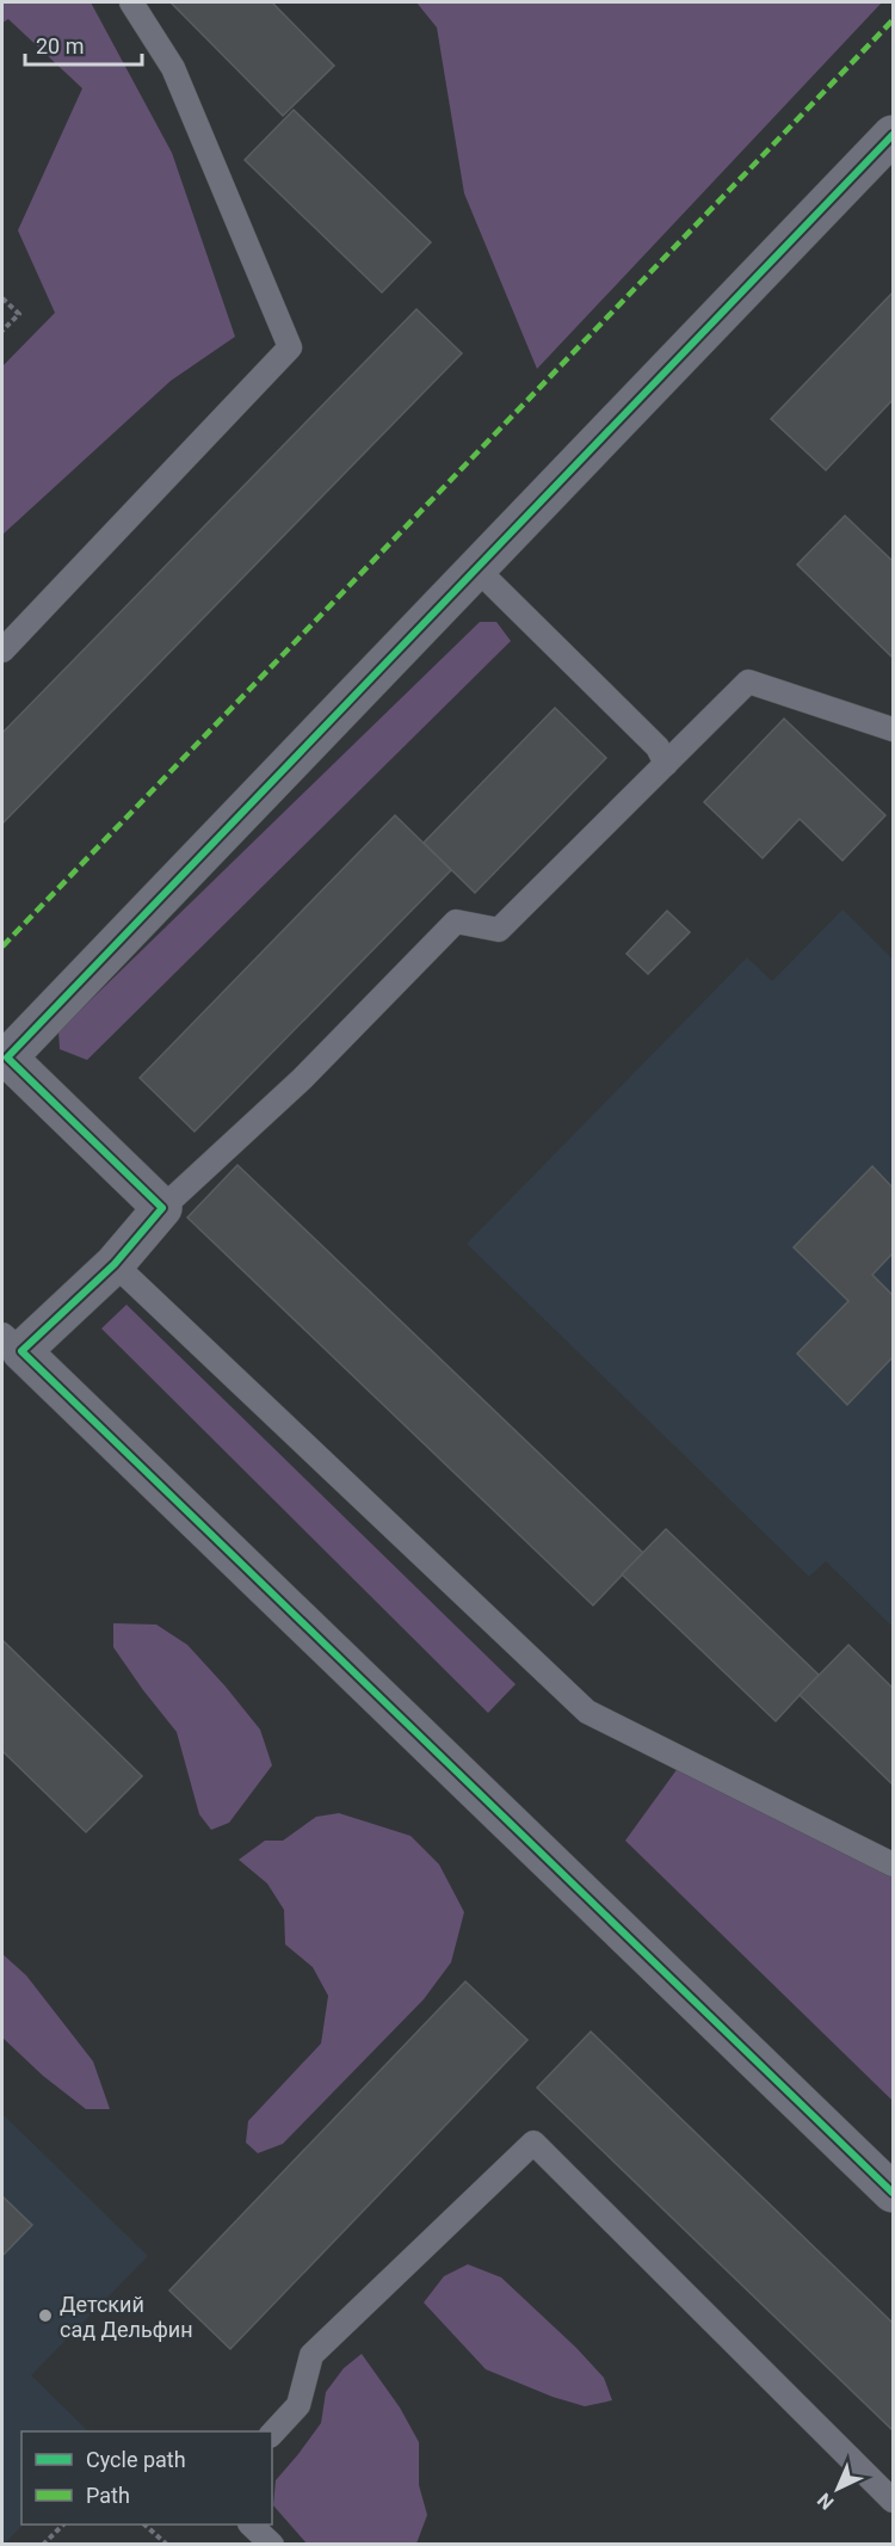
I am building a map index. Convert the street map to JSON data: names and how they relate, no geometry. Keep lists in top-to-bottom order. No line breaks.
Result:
{"places":["Детский сад Дельфин"],"legend":["Cycle path","Path"],"scale_bar":"20 m","north":"bottom left"}
